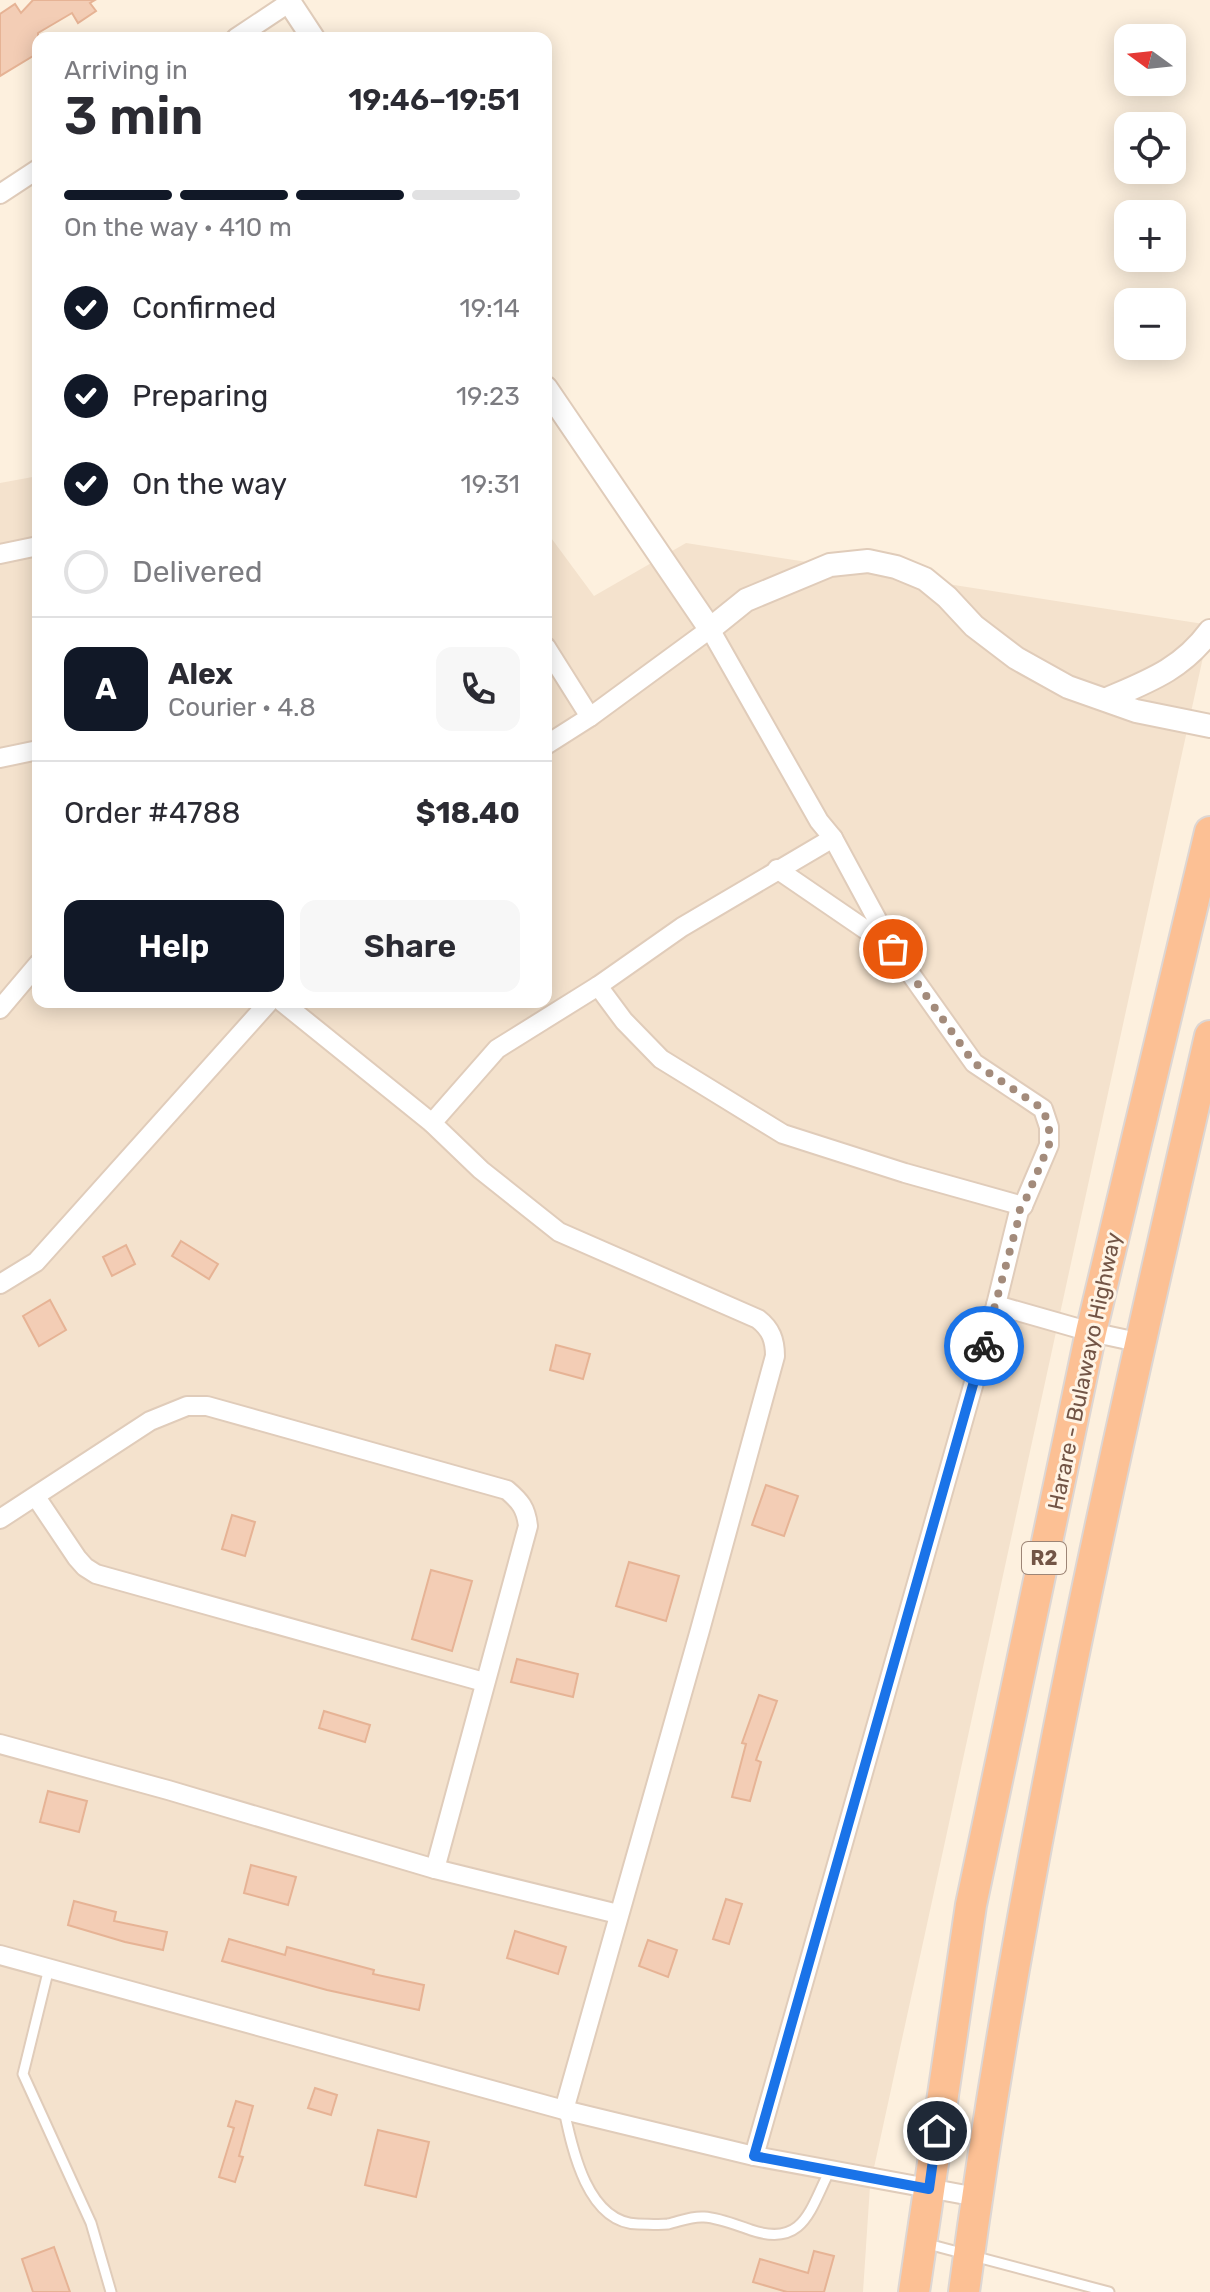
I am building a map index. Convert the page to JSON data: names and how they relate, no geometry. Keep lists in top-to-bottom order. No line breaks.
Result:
{"streets":{"highway":["Harare - Bulawayo Highway","R2"]},"north":"left","page":{"map_buttons":["+","−"],"heading":["3 min","Arriving in","19:46–19:51"],"panel":["Alex","Courier · 4.8","Order #4788","$18.40"],"bar":"On the way · 410 m","list":[["Confirmed","19:14"],["Preparing","19:23"],["On the way","19:31"],"Delivered"],"round":"A","buttons":["Help","Share"]}}
